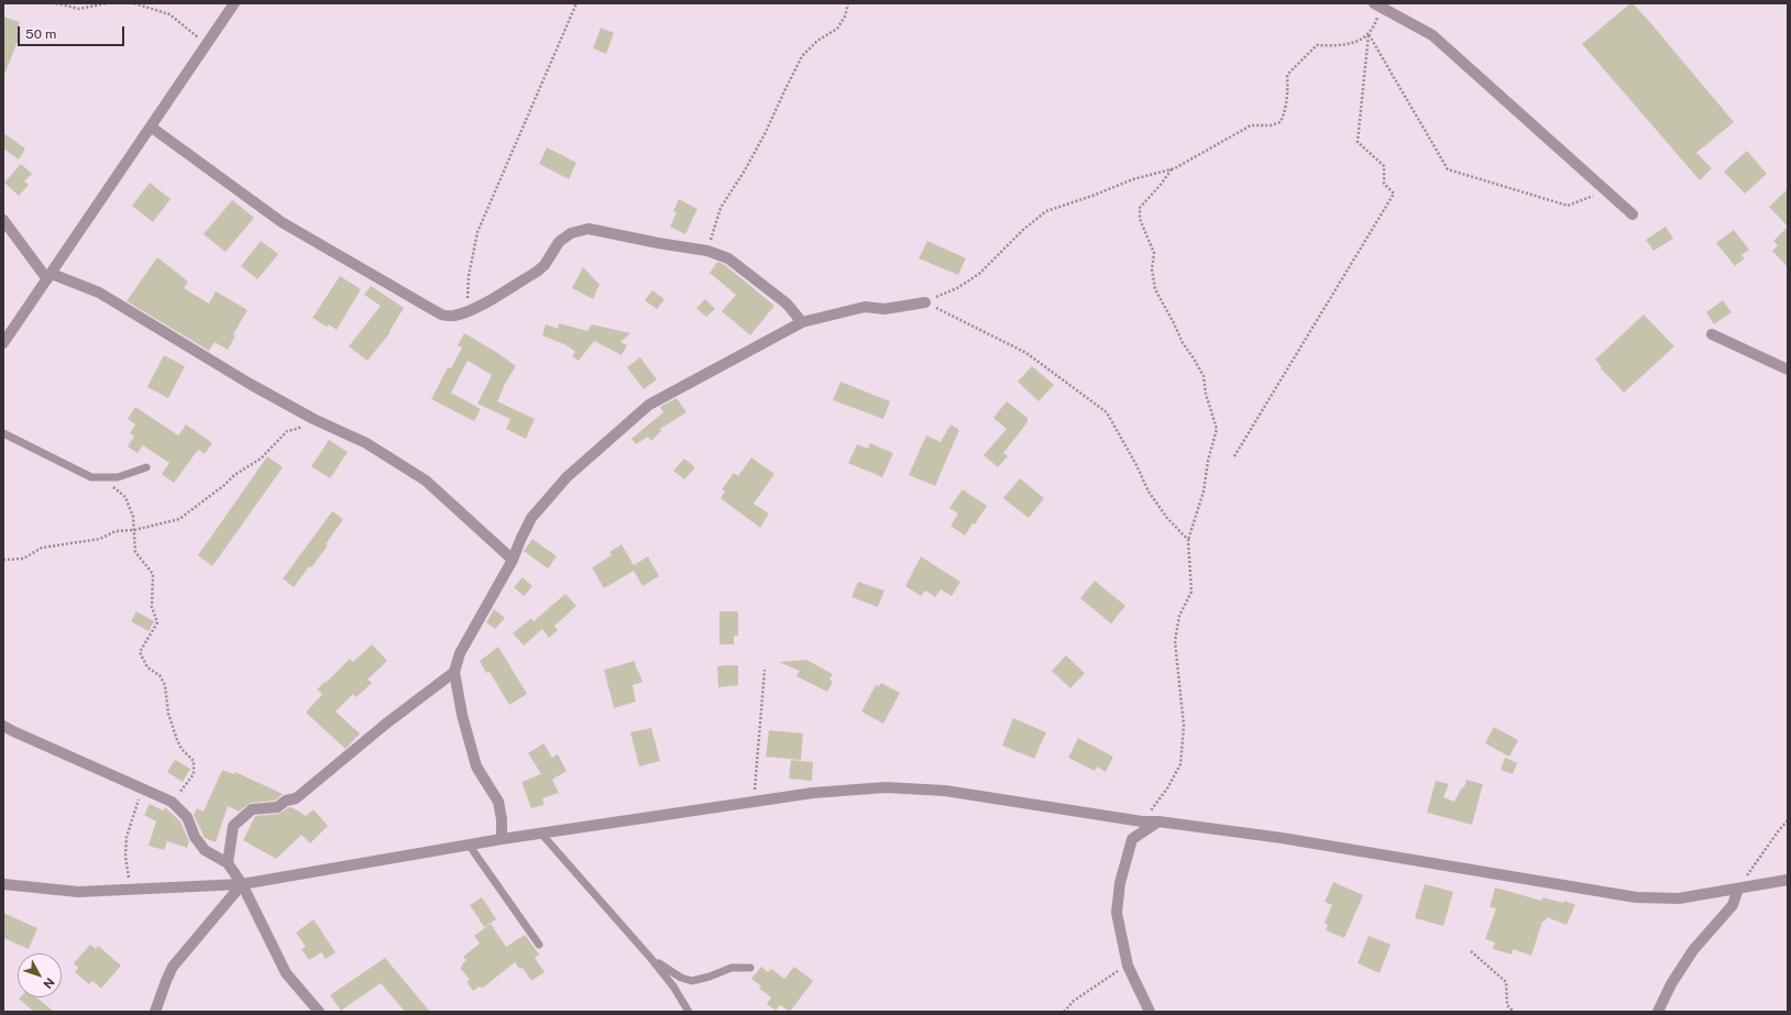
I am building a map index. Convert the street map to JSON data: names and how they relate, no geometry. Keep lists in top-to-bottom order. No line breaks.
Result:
{"scale_bar":"50 m","north":"bottom right"}
